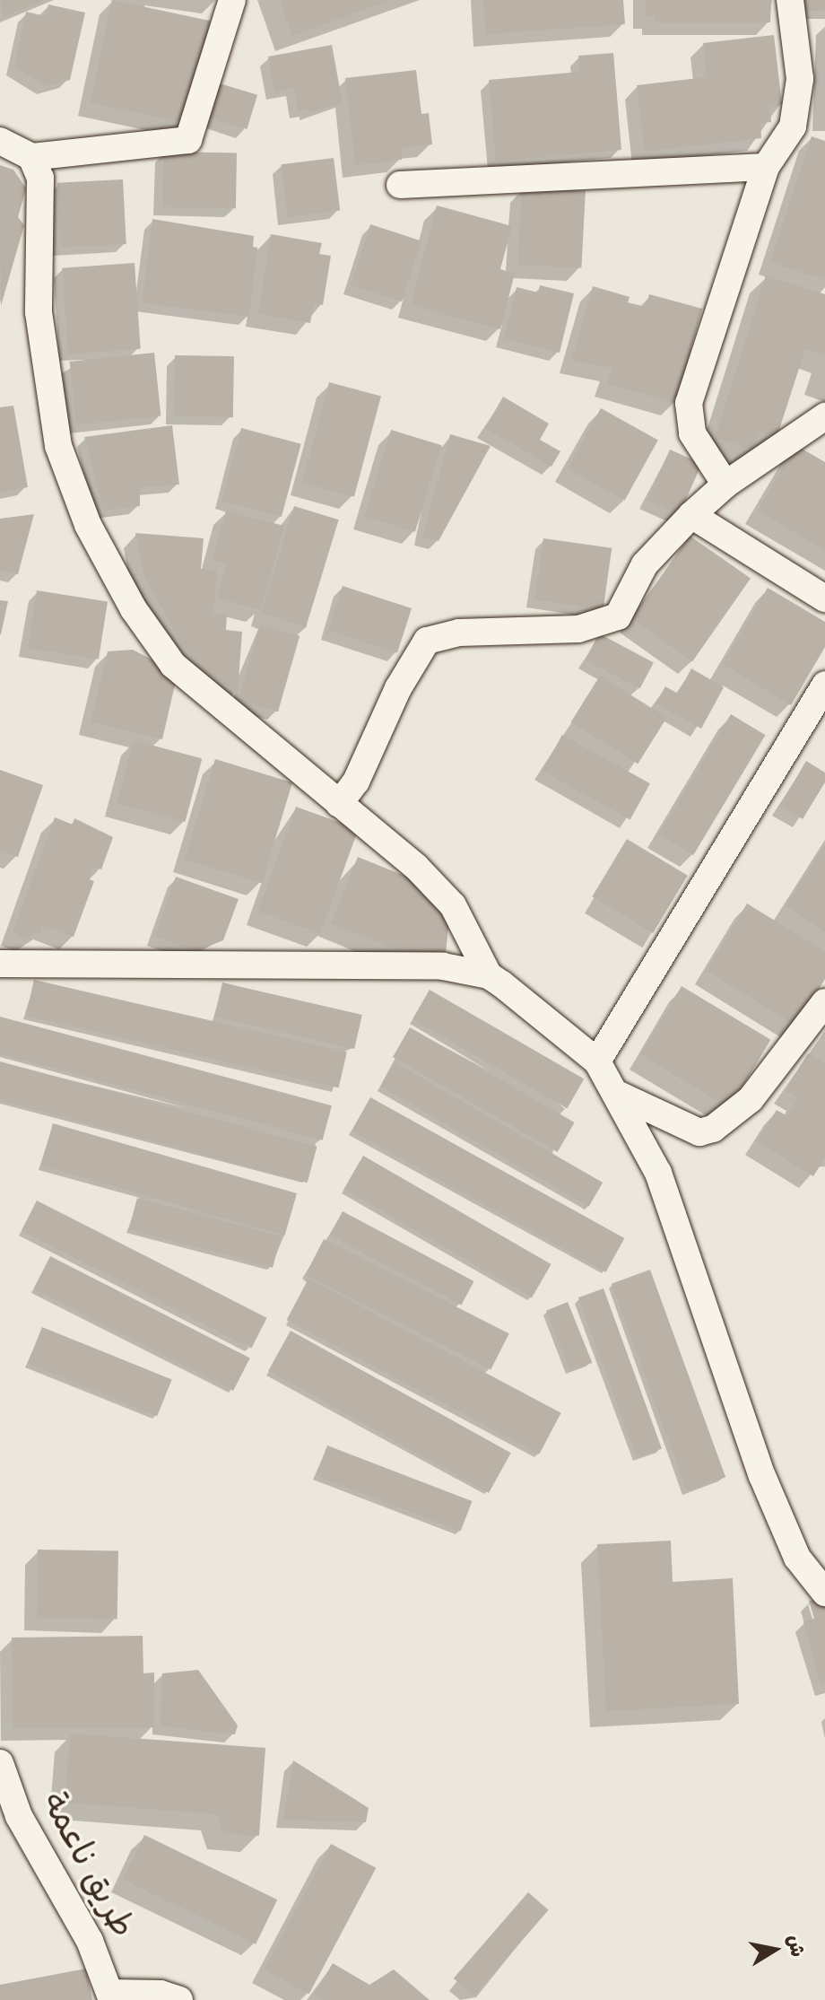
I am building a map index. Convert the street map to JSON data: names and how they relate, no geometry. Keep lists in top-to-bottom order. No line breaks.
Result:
{"streets":{"street":["طريق ناعمة"]},"north":"right"}
